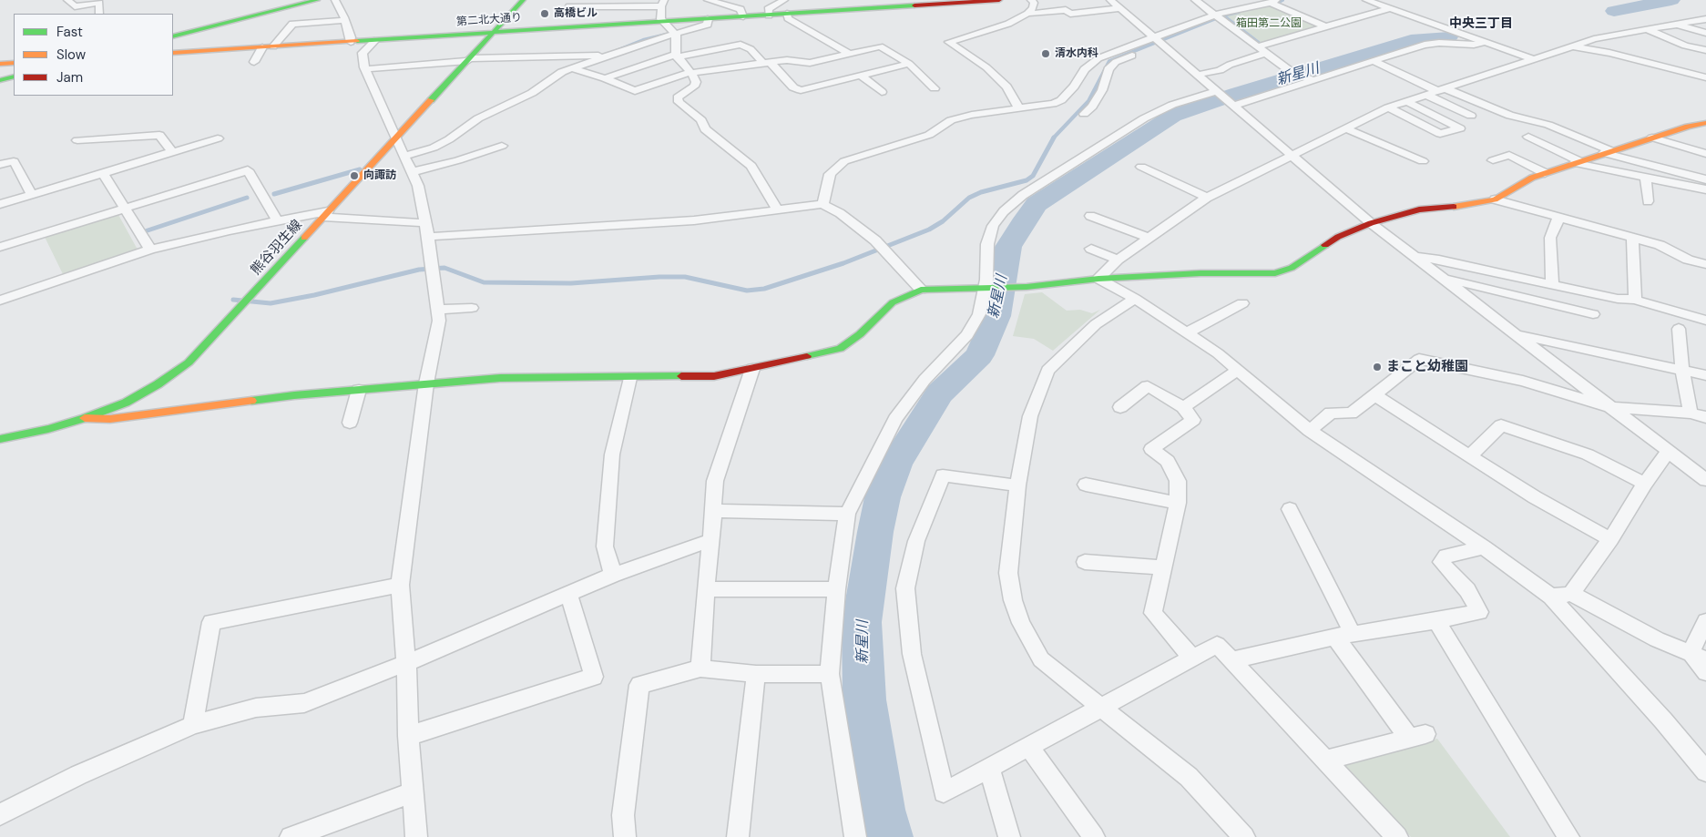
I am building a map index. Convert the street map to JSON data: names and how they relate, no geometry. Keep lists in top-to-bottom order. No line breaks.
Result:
{"streets":{"street":["第二北大通り","熊谷羽生線"]},"crossings":[["第二北大通り","熊谷羽生線"]],"districts":["中央三丁目"],"water":["新星川"],"parks":["箱田第二公園"],"places":["高橋ビル","清水内科","向諏訪","まこと幼稚園"],"legend":["Fast","Slow","Jam"]}
